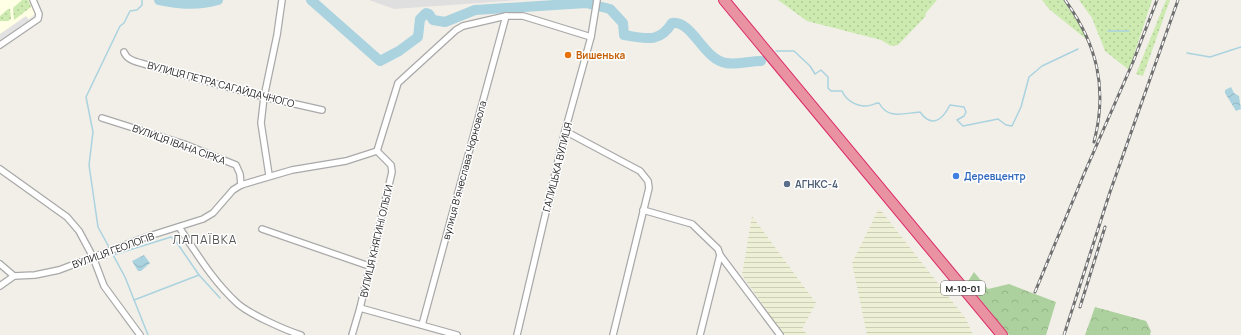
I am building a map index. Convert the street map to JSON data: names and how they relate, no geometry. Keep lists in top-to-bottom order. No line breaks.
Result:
{"streets":{"highway":["М-10-01"],"street":["ВУЛИЦЯ ПЕТРА САГАЙДАЧНОГО","ВУЛИЦЯ ІВАНА СІРКА","ГАЛИЦЬКА ВУЛИЦЯ","вулиця Вʼячеслава Чорновола","ВУЛИЦЯ КНЯГИНІ ОЛЬГИ","ВУЛИЦЯ ГЕОЛОГІВ"]},"crossings":[["ВУЛИЦЯ ІВАНА СІРКА","ВУЛИЦЯ ГЕОЛОГІВ"],["ВУЛИЦЯ КНЯГИНІ ОЛЬГИ","ВУЛИЦЯ ГЕОЛОГІВ"]],"districts":["ЛАПАЇВКА"],"places":["Вишенька","Деревцентр","АГНКС-4"]}
